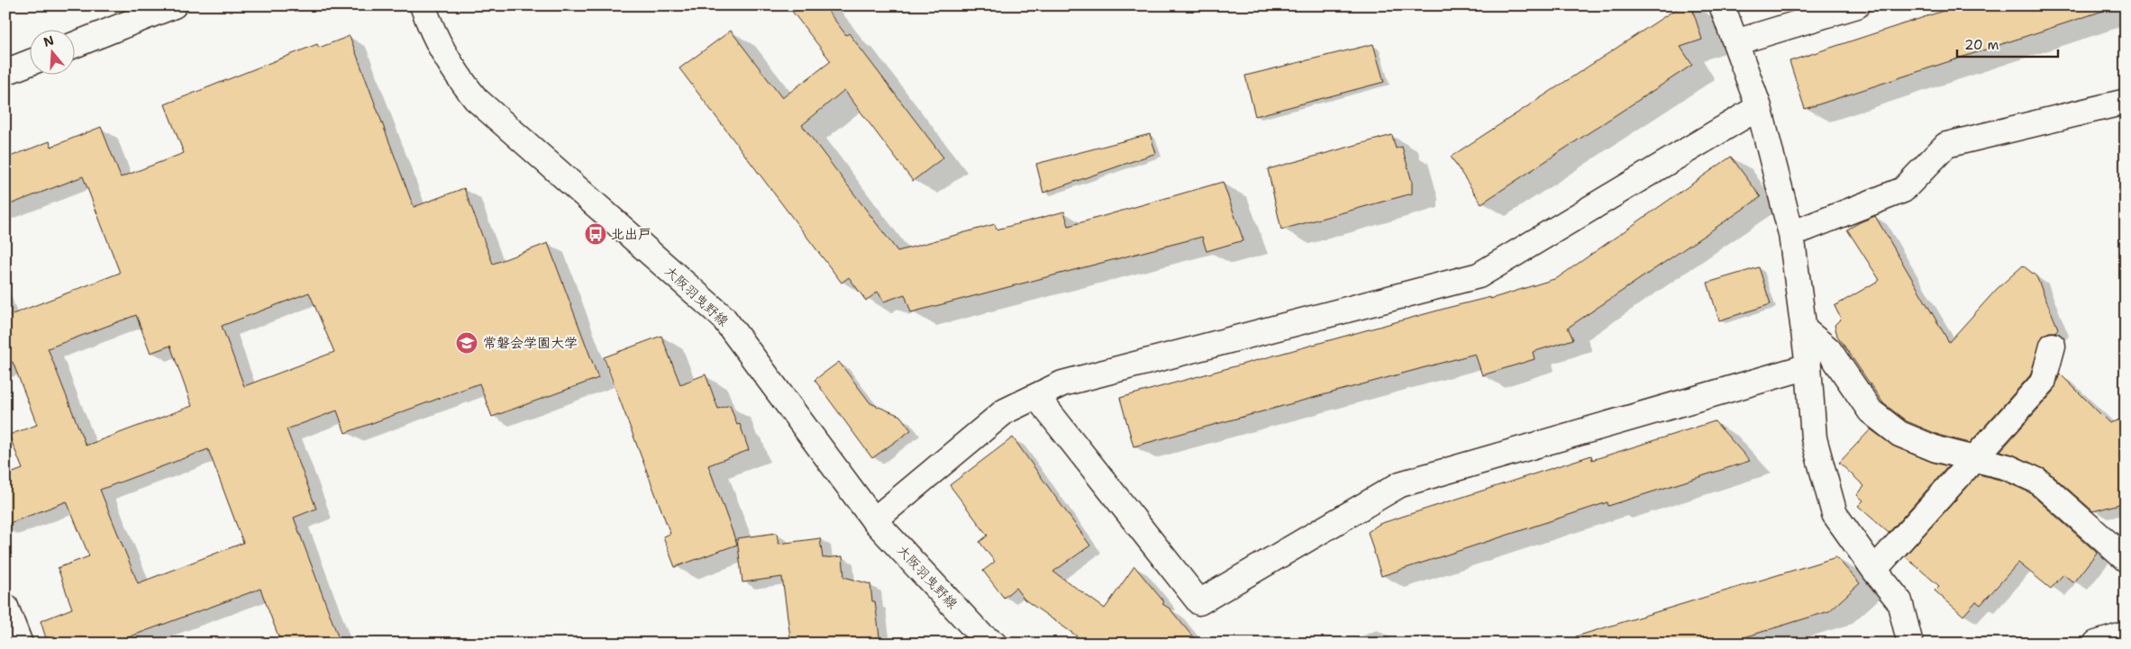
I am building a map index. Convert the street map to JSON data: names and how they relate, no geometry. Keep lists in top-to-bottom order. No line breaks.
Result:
{"streets":{"street":["大阪羽曳野線"]},"places":{"bus stop":["北出戸"],"school or university":["常磐会学園大学"]},"scale_bar":"20 m","north":"top"}
